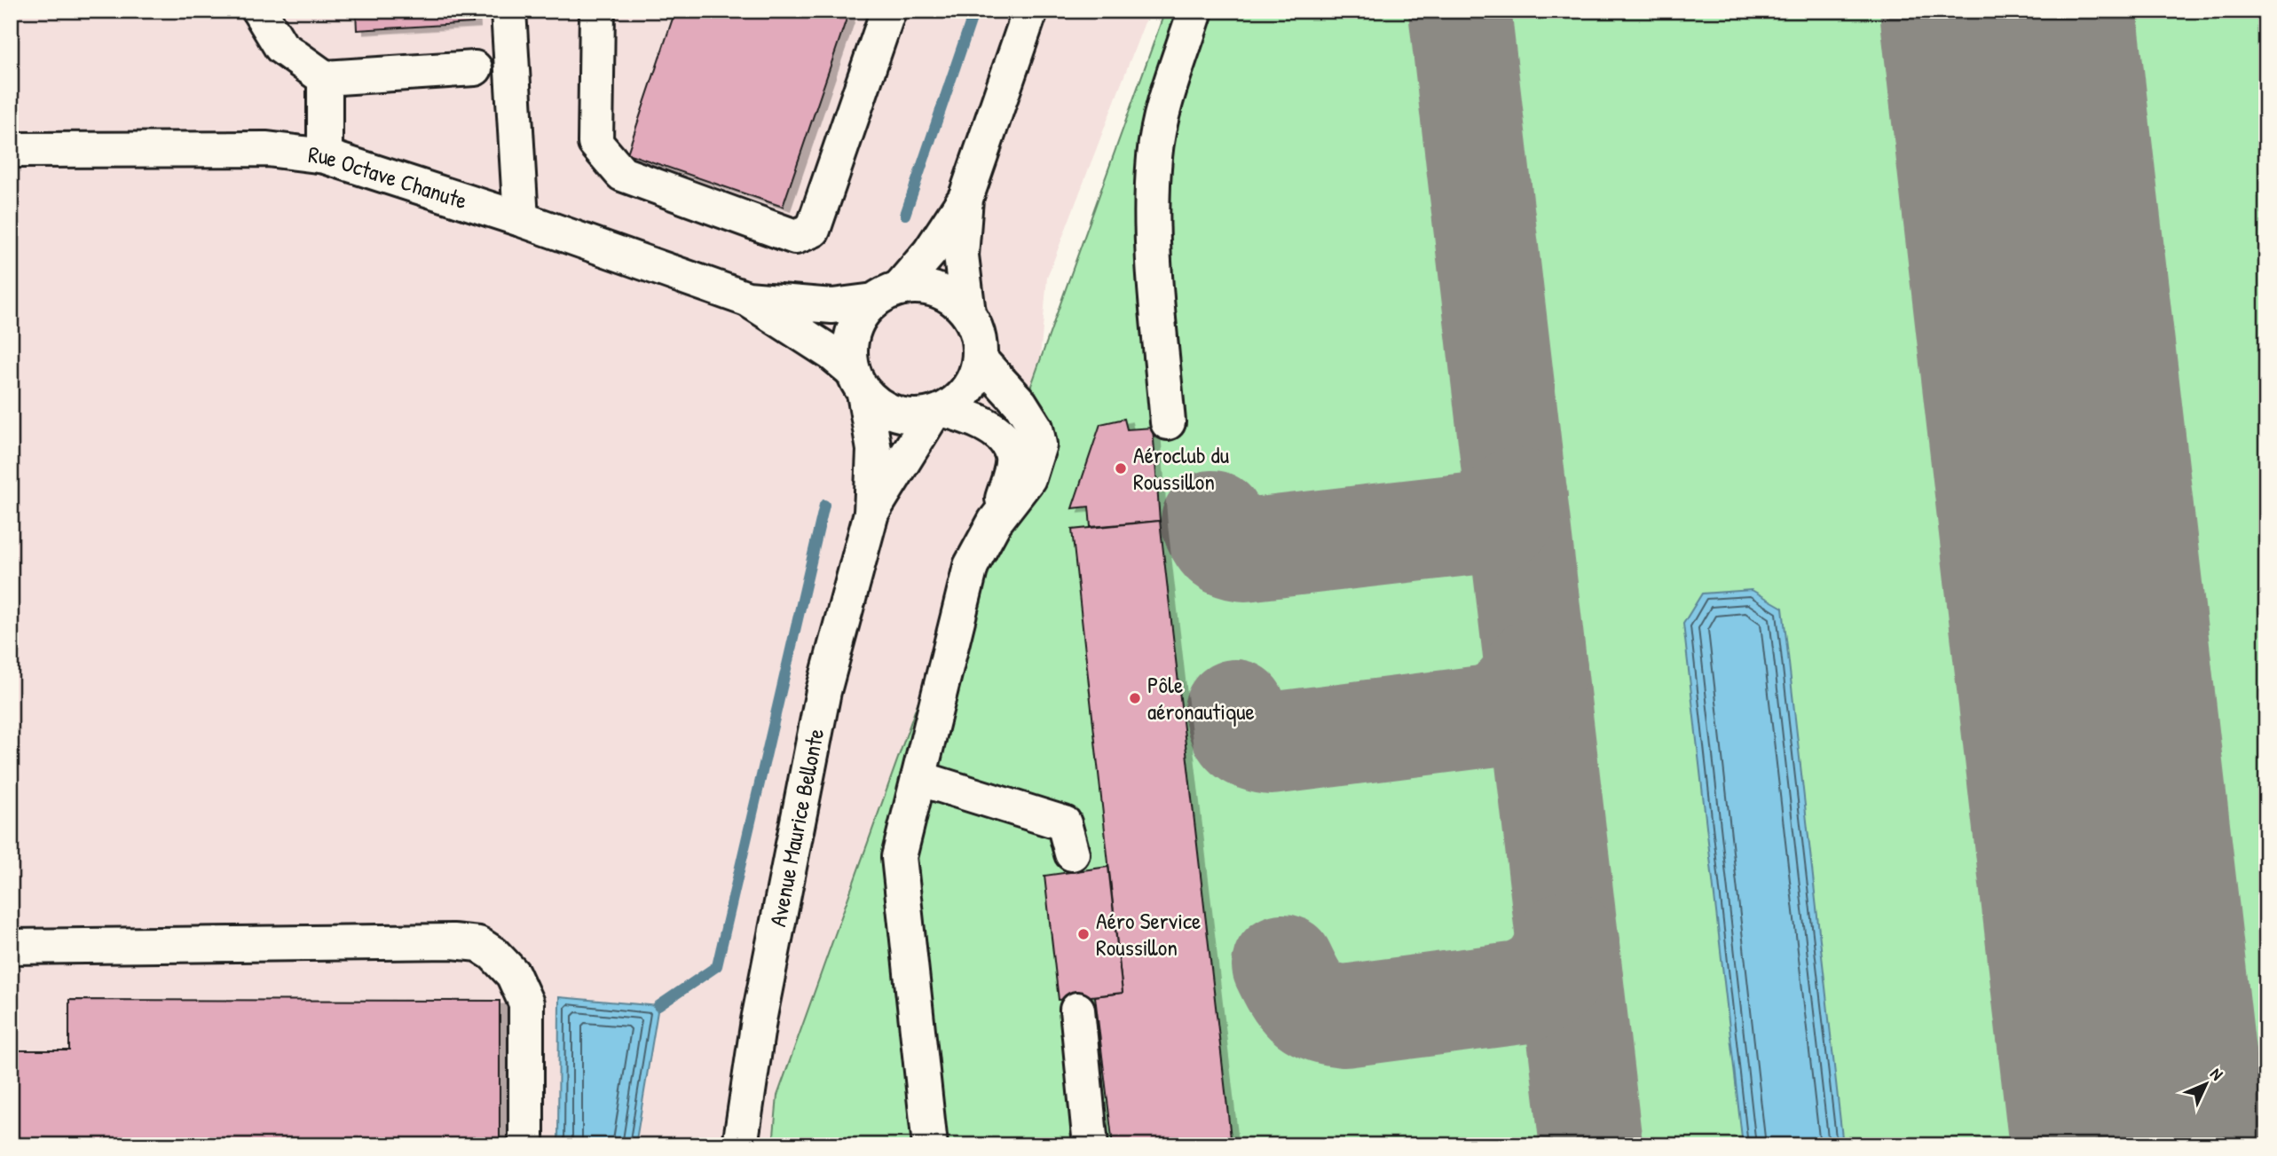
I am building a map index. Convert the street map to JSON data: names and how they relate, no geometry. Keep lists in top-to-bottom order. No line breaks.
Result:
{"streets":{"street":["Rue Octave Chanute","Avenue Maurice Bellonte"]},"crossings":[["Rue Octave Chanute","Avenue Maurice Bellonte"]],"places":["Aéroclub du Roussillon","Pôle aéronautique","Aéro Service Roussillon"],"north":"top right"}
